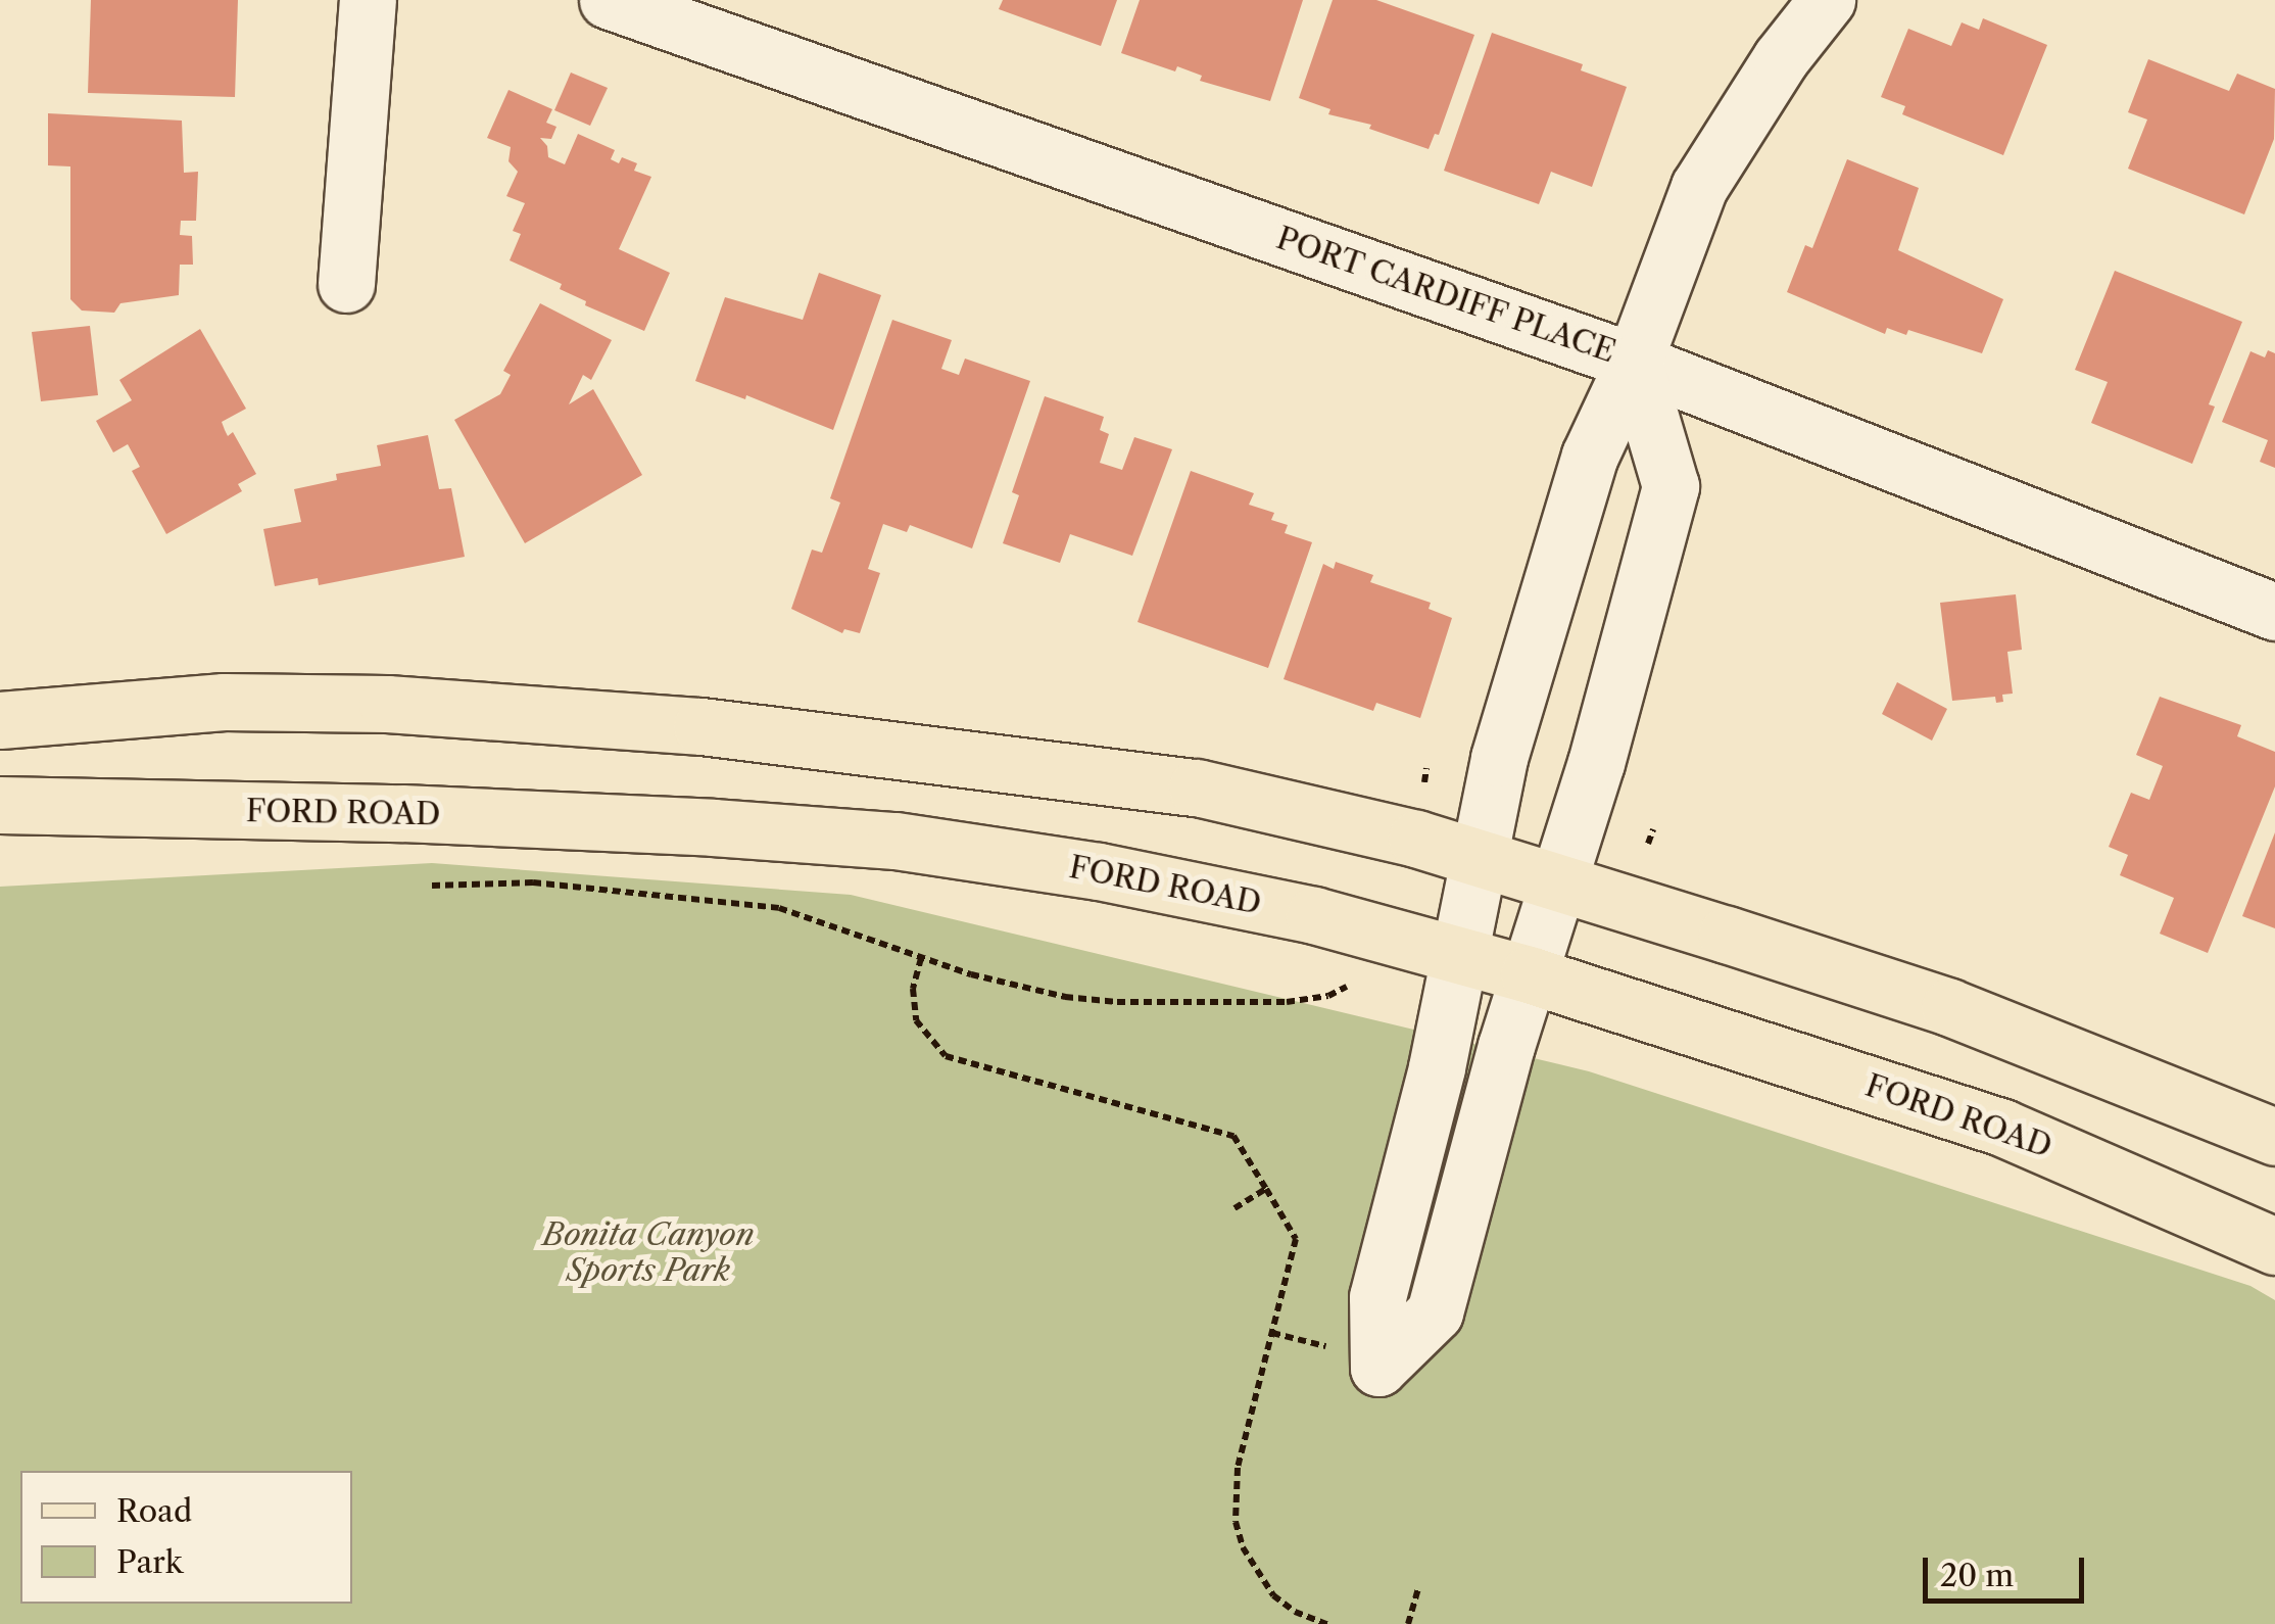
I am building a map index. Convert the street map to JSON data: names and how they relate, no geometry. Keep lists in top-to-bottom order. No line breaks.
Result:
{"streets":{"main road":["FORD ROAD"],"street":["PORT CARDIFF PLACE"]},"parks":["Bonita Canyon Sports Park"],"legend":["Road","Park"],"scale_bar":"20 m"}
